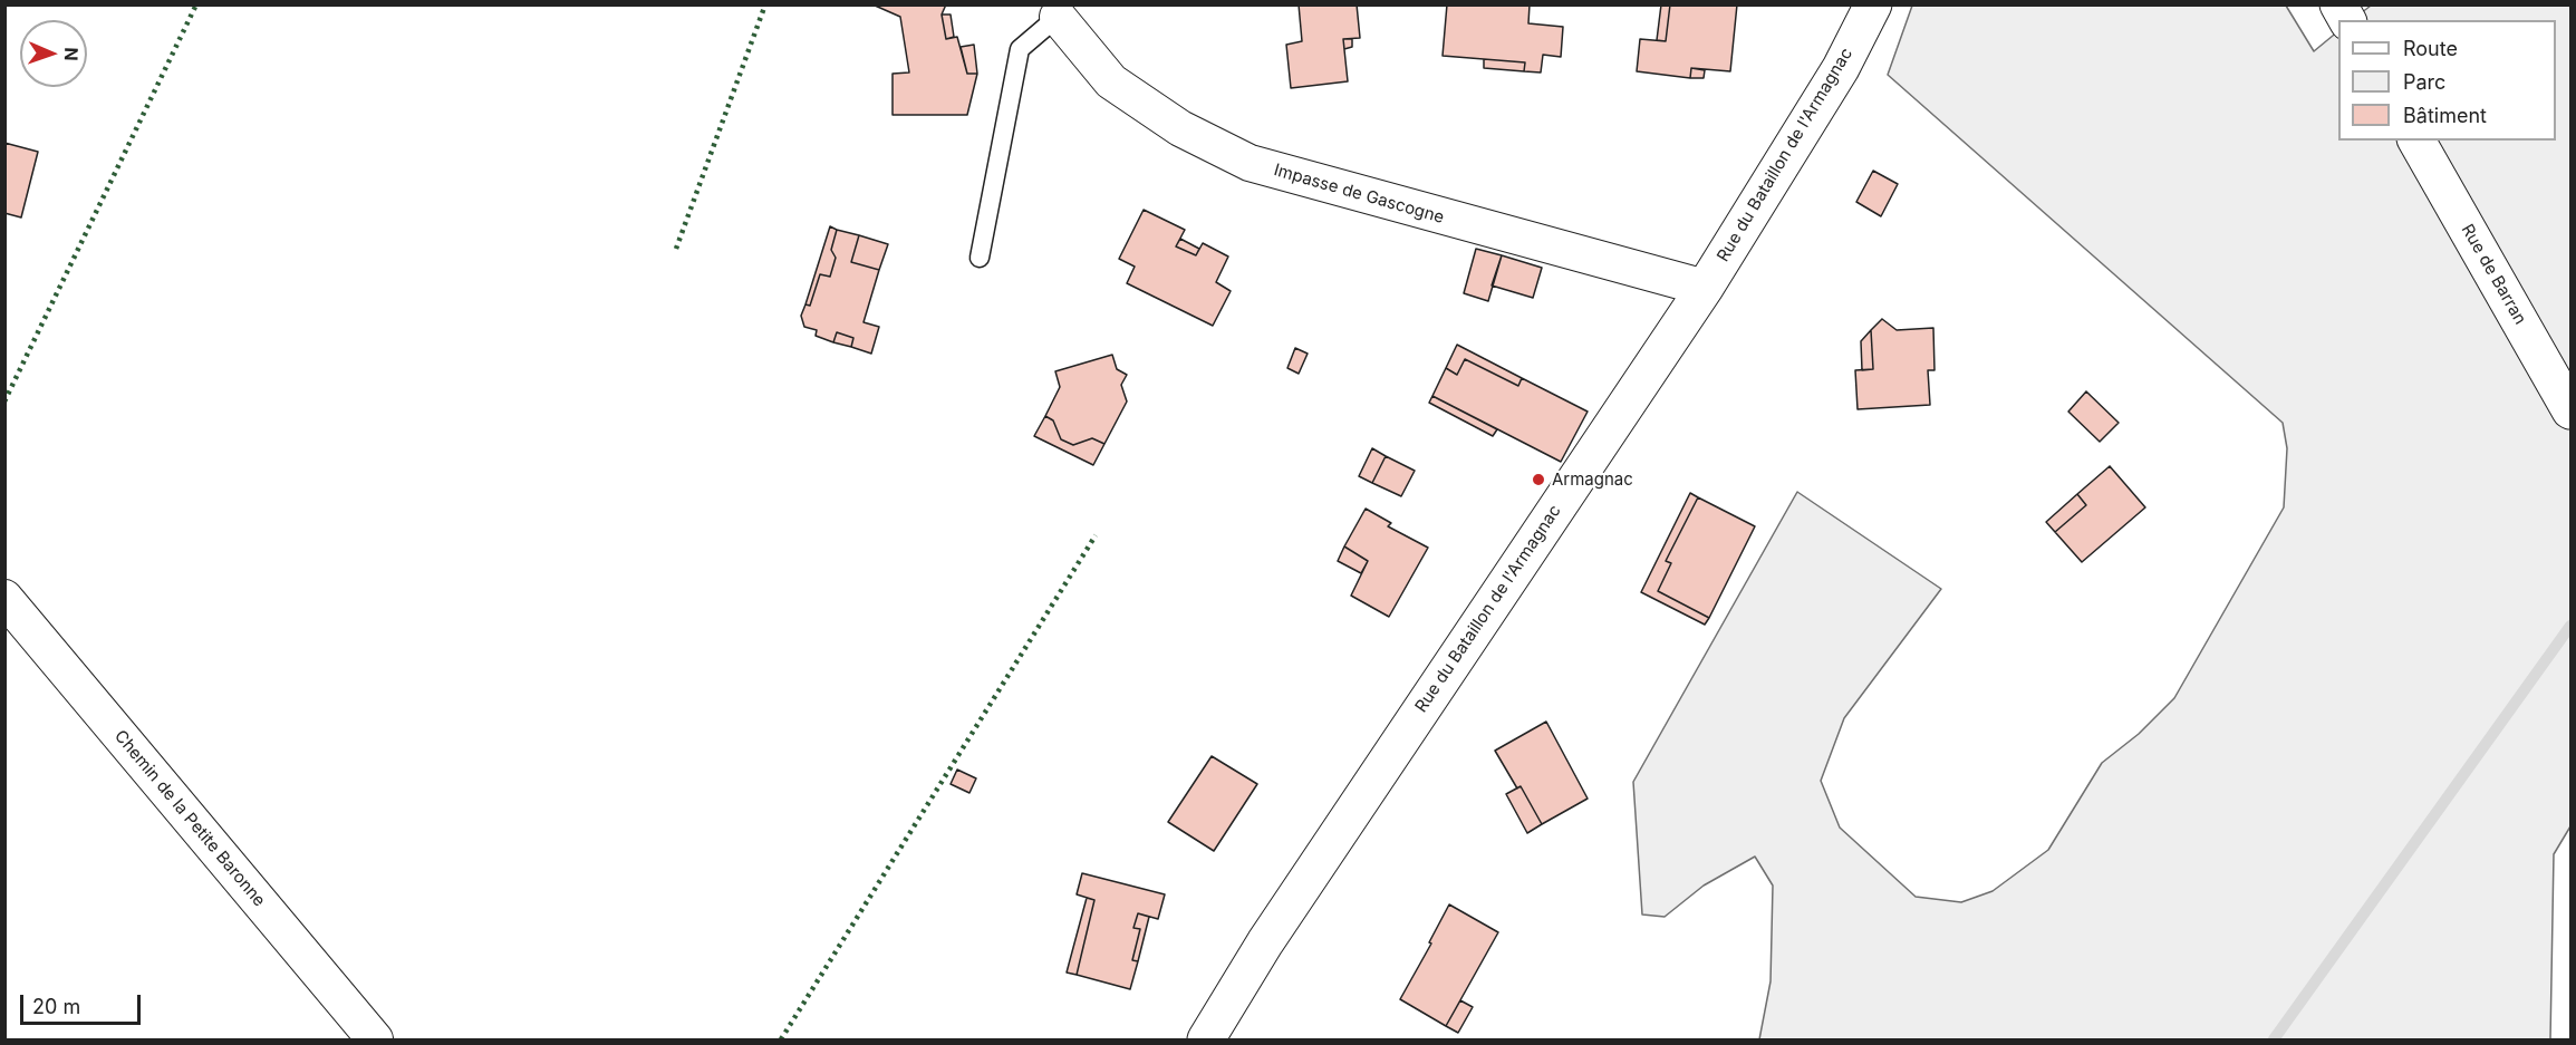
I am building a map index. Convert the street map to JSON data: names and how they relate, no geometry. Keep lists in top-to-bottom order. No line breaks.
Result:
{"streets":{"street":["Rue du Bataillon de l'Armagnac","Impasse de Gascogne","Rue de Barran","Chemin de la Petite Baronne"]},"crossings":[["Rue du Bataillon de l'Armagnac","Impasse de Gascogne"]],"places":["Armagnac"],"legend":["Route","Parc","Bâtiment"],"scale_bar":"20 m","north":"right"}
